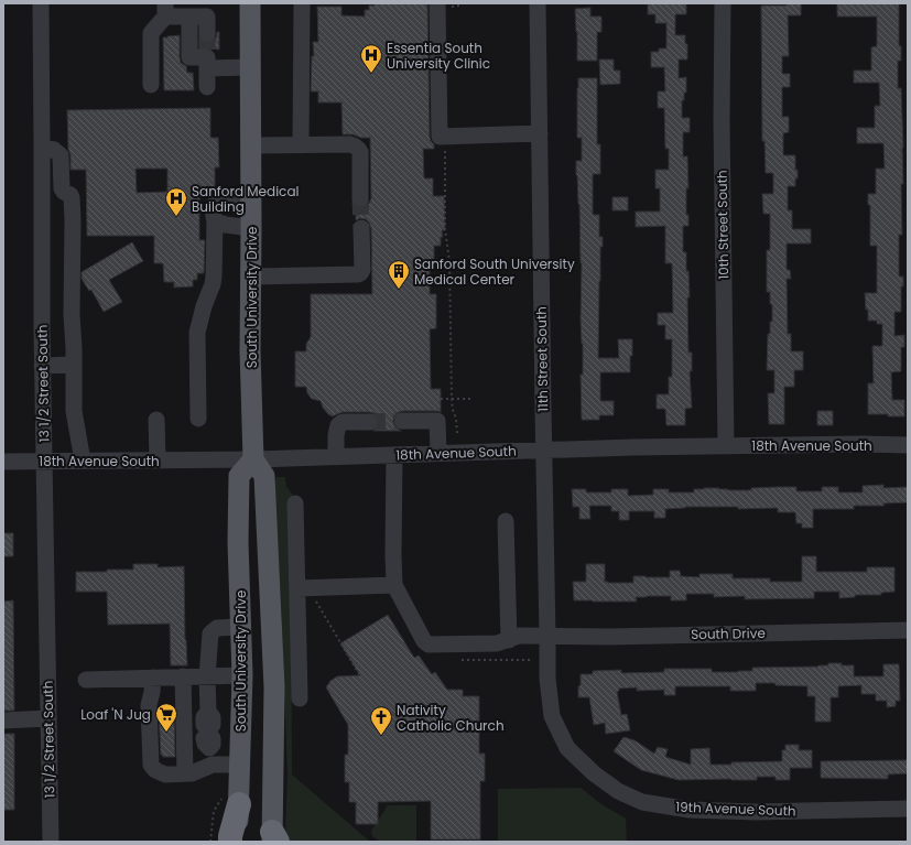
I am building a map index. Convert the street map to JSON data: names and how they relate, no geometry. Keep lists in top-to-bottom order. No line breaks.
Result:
{"streets":{"main road":["South University Drive"],"street":["10th Street South","11th Street South","13 1/2 Street South","18th Avenue South","South Drive","19th Avenue South"]},"crossings":[["10th Street South","18th Avenue South"],["South University Drive","18th Avenue South"],["11th Street South","18th Avenue South"],["11th Street South","South Drive"],["11th Street South","19th Avenue South"],["13 1/2 Street South","18th Avenue South"],["South Drive","19th Avenue South"]],"places":{"hospital":["Essentia South University Clinic","Sanford Medical Building"],"building":["Sanford South University Medical Center"],"supermarket":["Loaf 'N Jug"],"church":["Nativity Catholic Church"]}}
